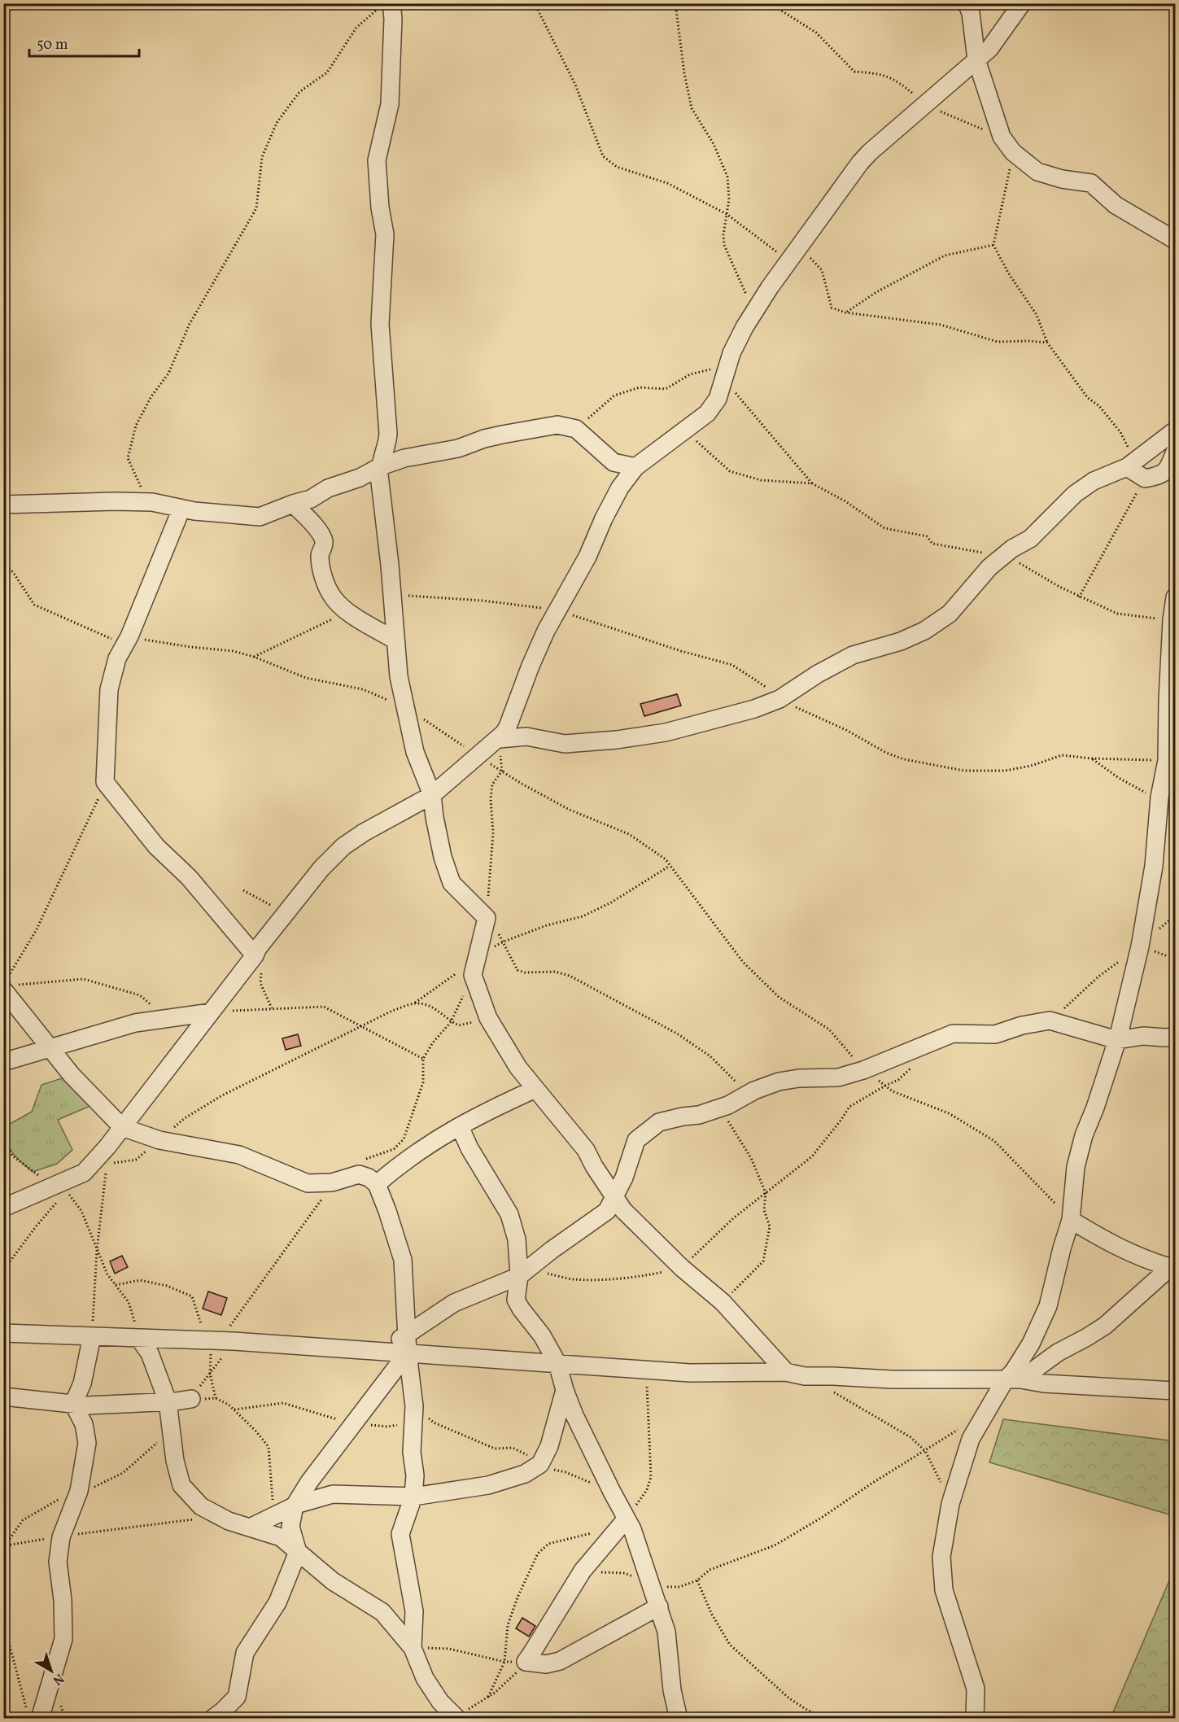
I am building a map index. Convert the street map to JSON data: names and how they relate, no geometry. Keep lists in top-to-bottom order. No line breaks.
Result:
{"scale_bar":"50 m","north":"bottom right"}
